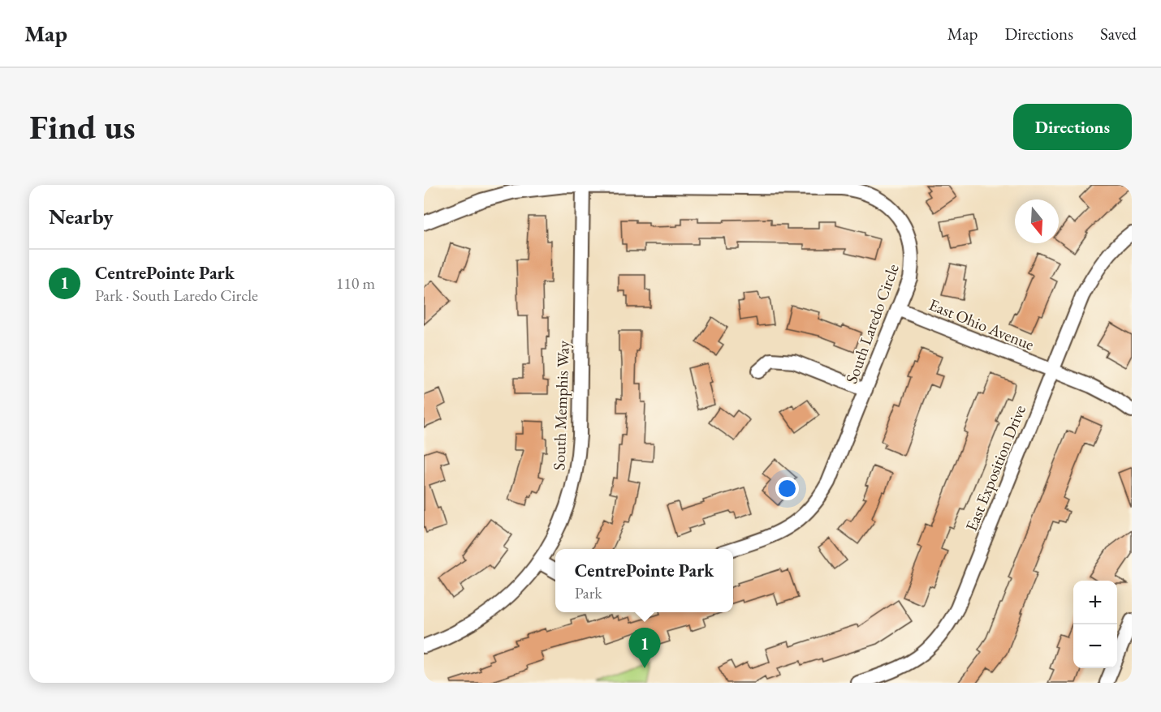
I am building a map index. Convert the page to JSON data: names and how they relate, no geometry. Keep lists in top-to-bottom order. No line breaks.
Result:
{"streets":{"street":["South Laredo Circle","East Ohio Avenue","South Memphis Way","East Exposition Drive"]},"crossings":[["South Laredo Circle","East Ohio Avenue"],["South Laredo Circle","South Memphis Way"],["East Ohio Avenue","East Exposition Drive"]],"north":"bottom","page":{"header":"Map","nav":["Map","Directions","Saved"],"buttons":"Directions","title":"Find us","heading":"Nearby","list":[{"mark":"1","name":"CentrePointe Park","note":"Park · South Laredo Circle","value":"110 m"}],"popup":["CentrePointe Park","Park"],"map_buttons":["+","−"],"pins":"1"}}
